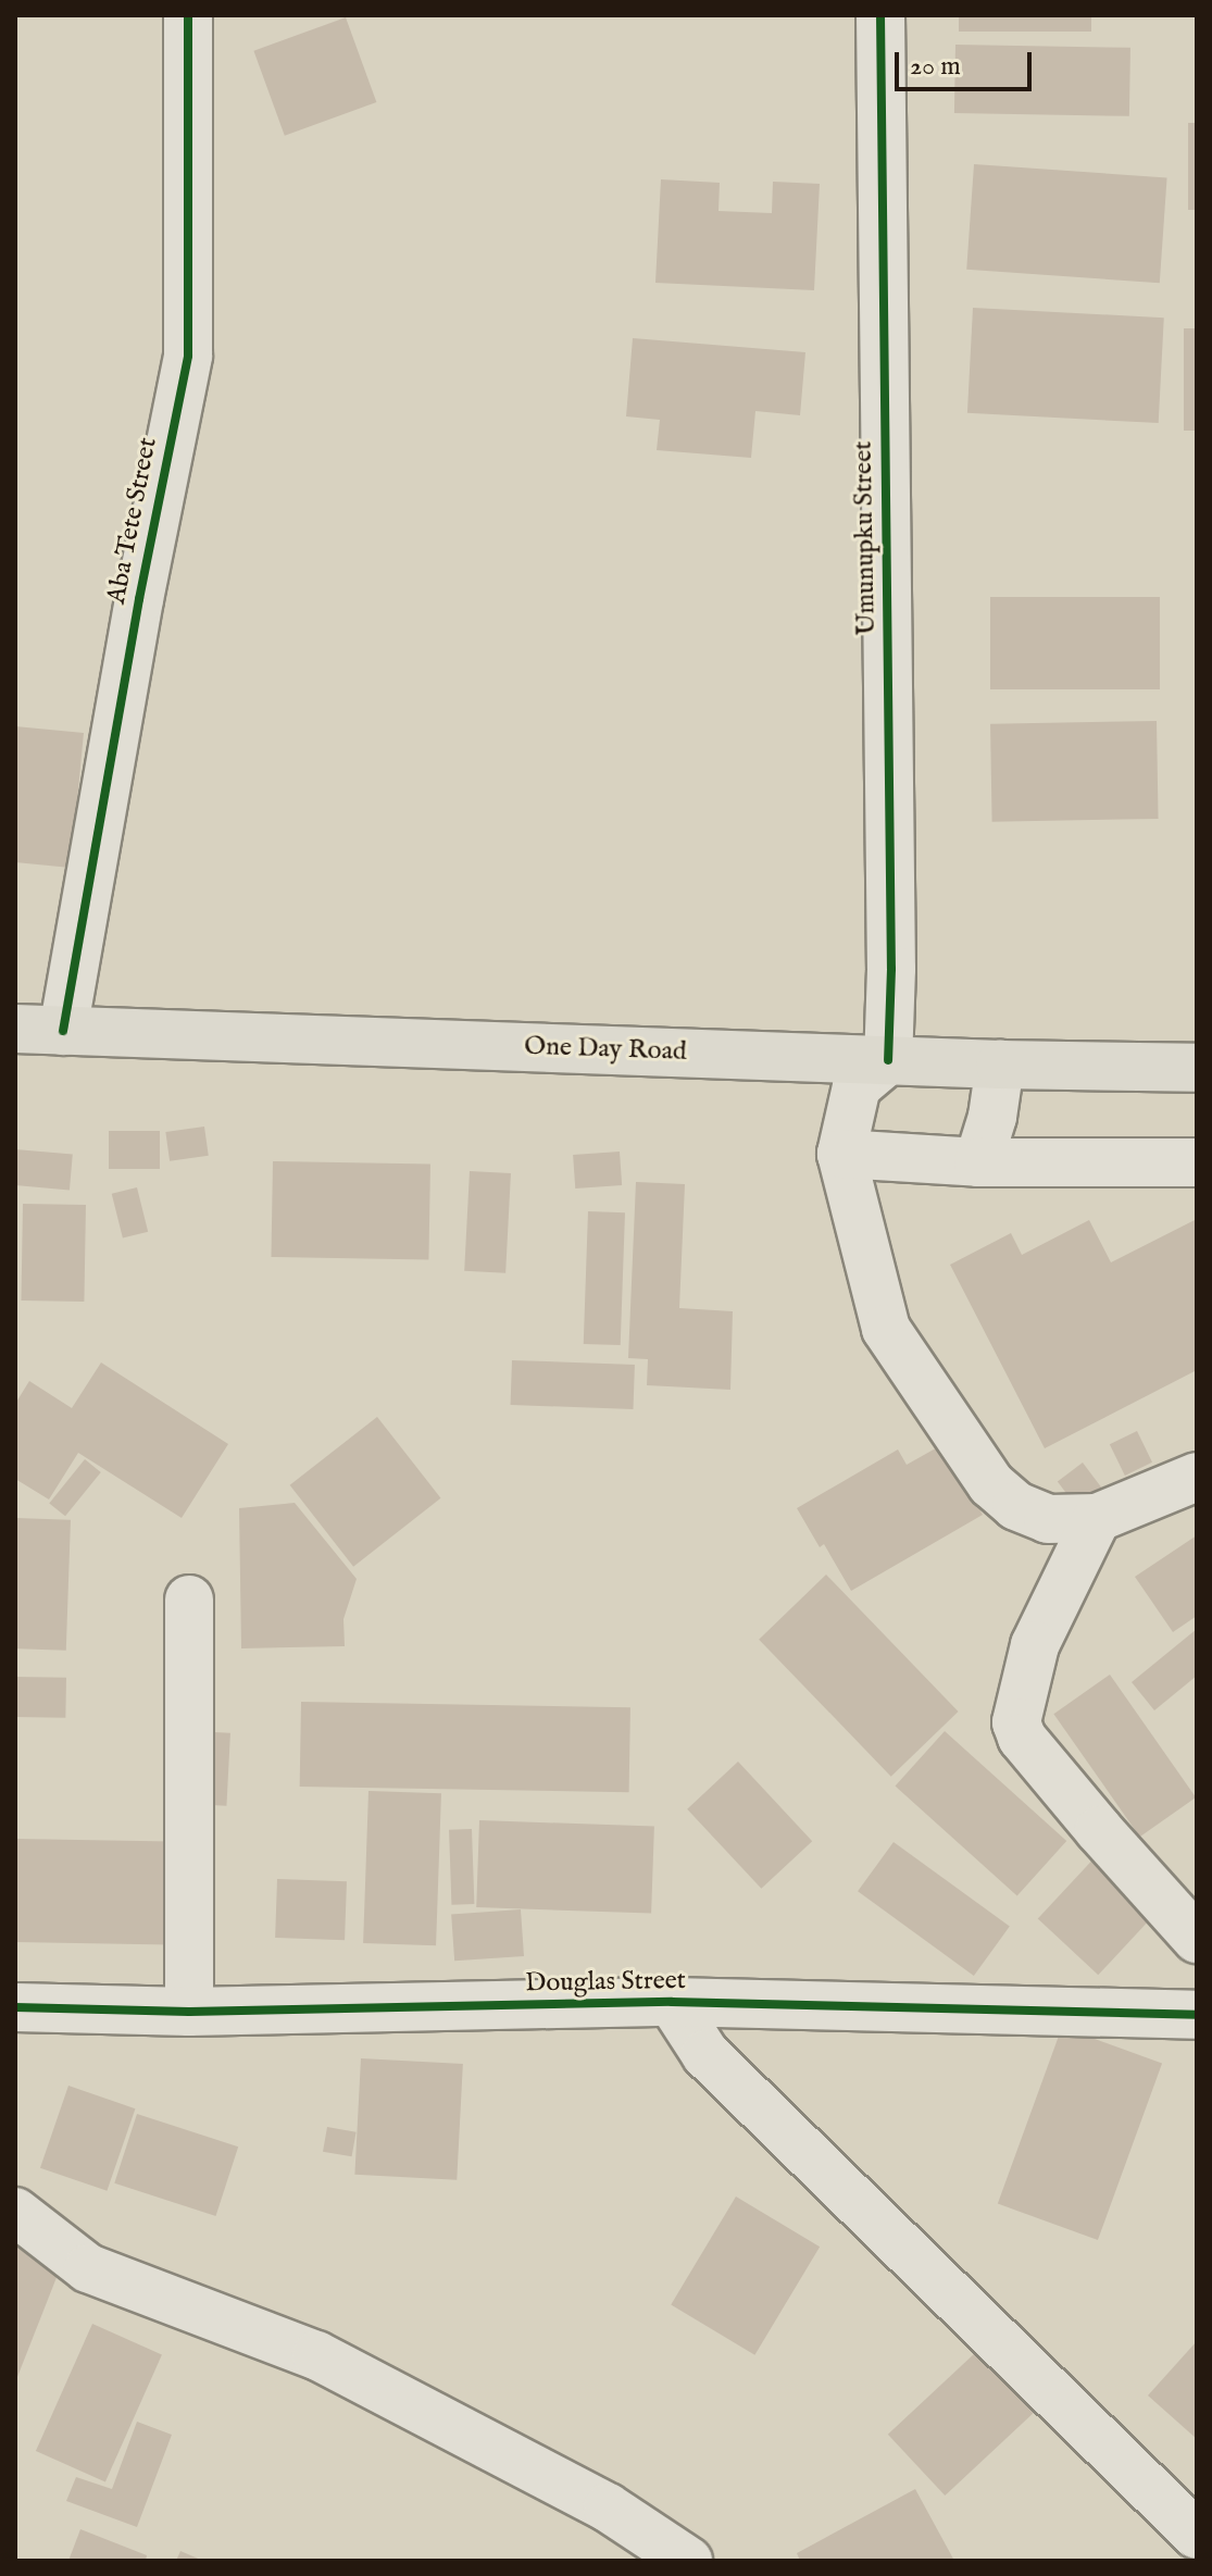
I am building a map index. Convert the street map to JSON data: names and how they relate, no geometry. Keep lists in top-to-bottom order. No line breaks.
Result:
{"streets":{"main road":["One Day Road"],"street":["Aba Tete Street","Umunupku Street","Douglas Street"]},"crossings":[["Aba Tete Street","One Day Road"],["Umunupku Street","One Day Road"]],"scale_bar":"20 m"}
